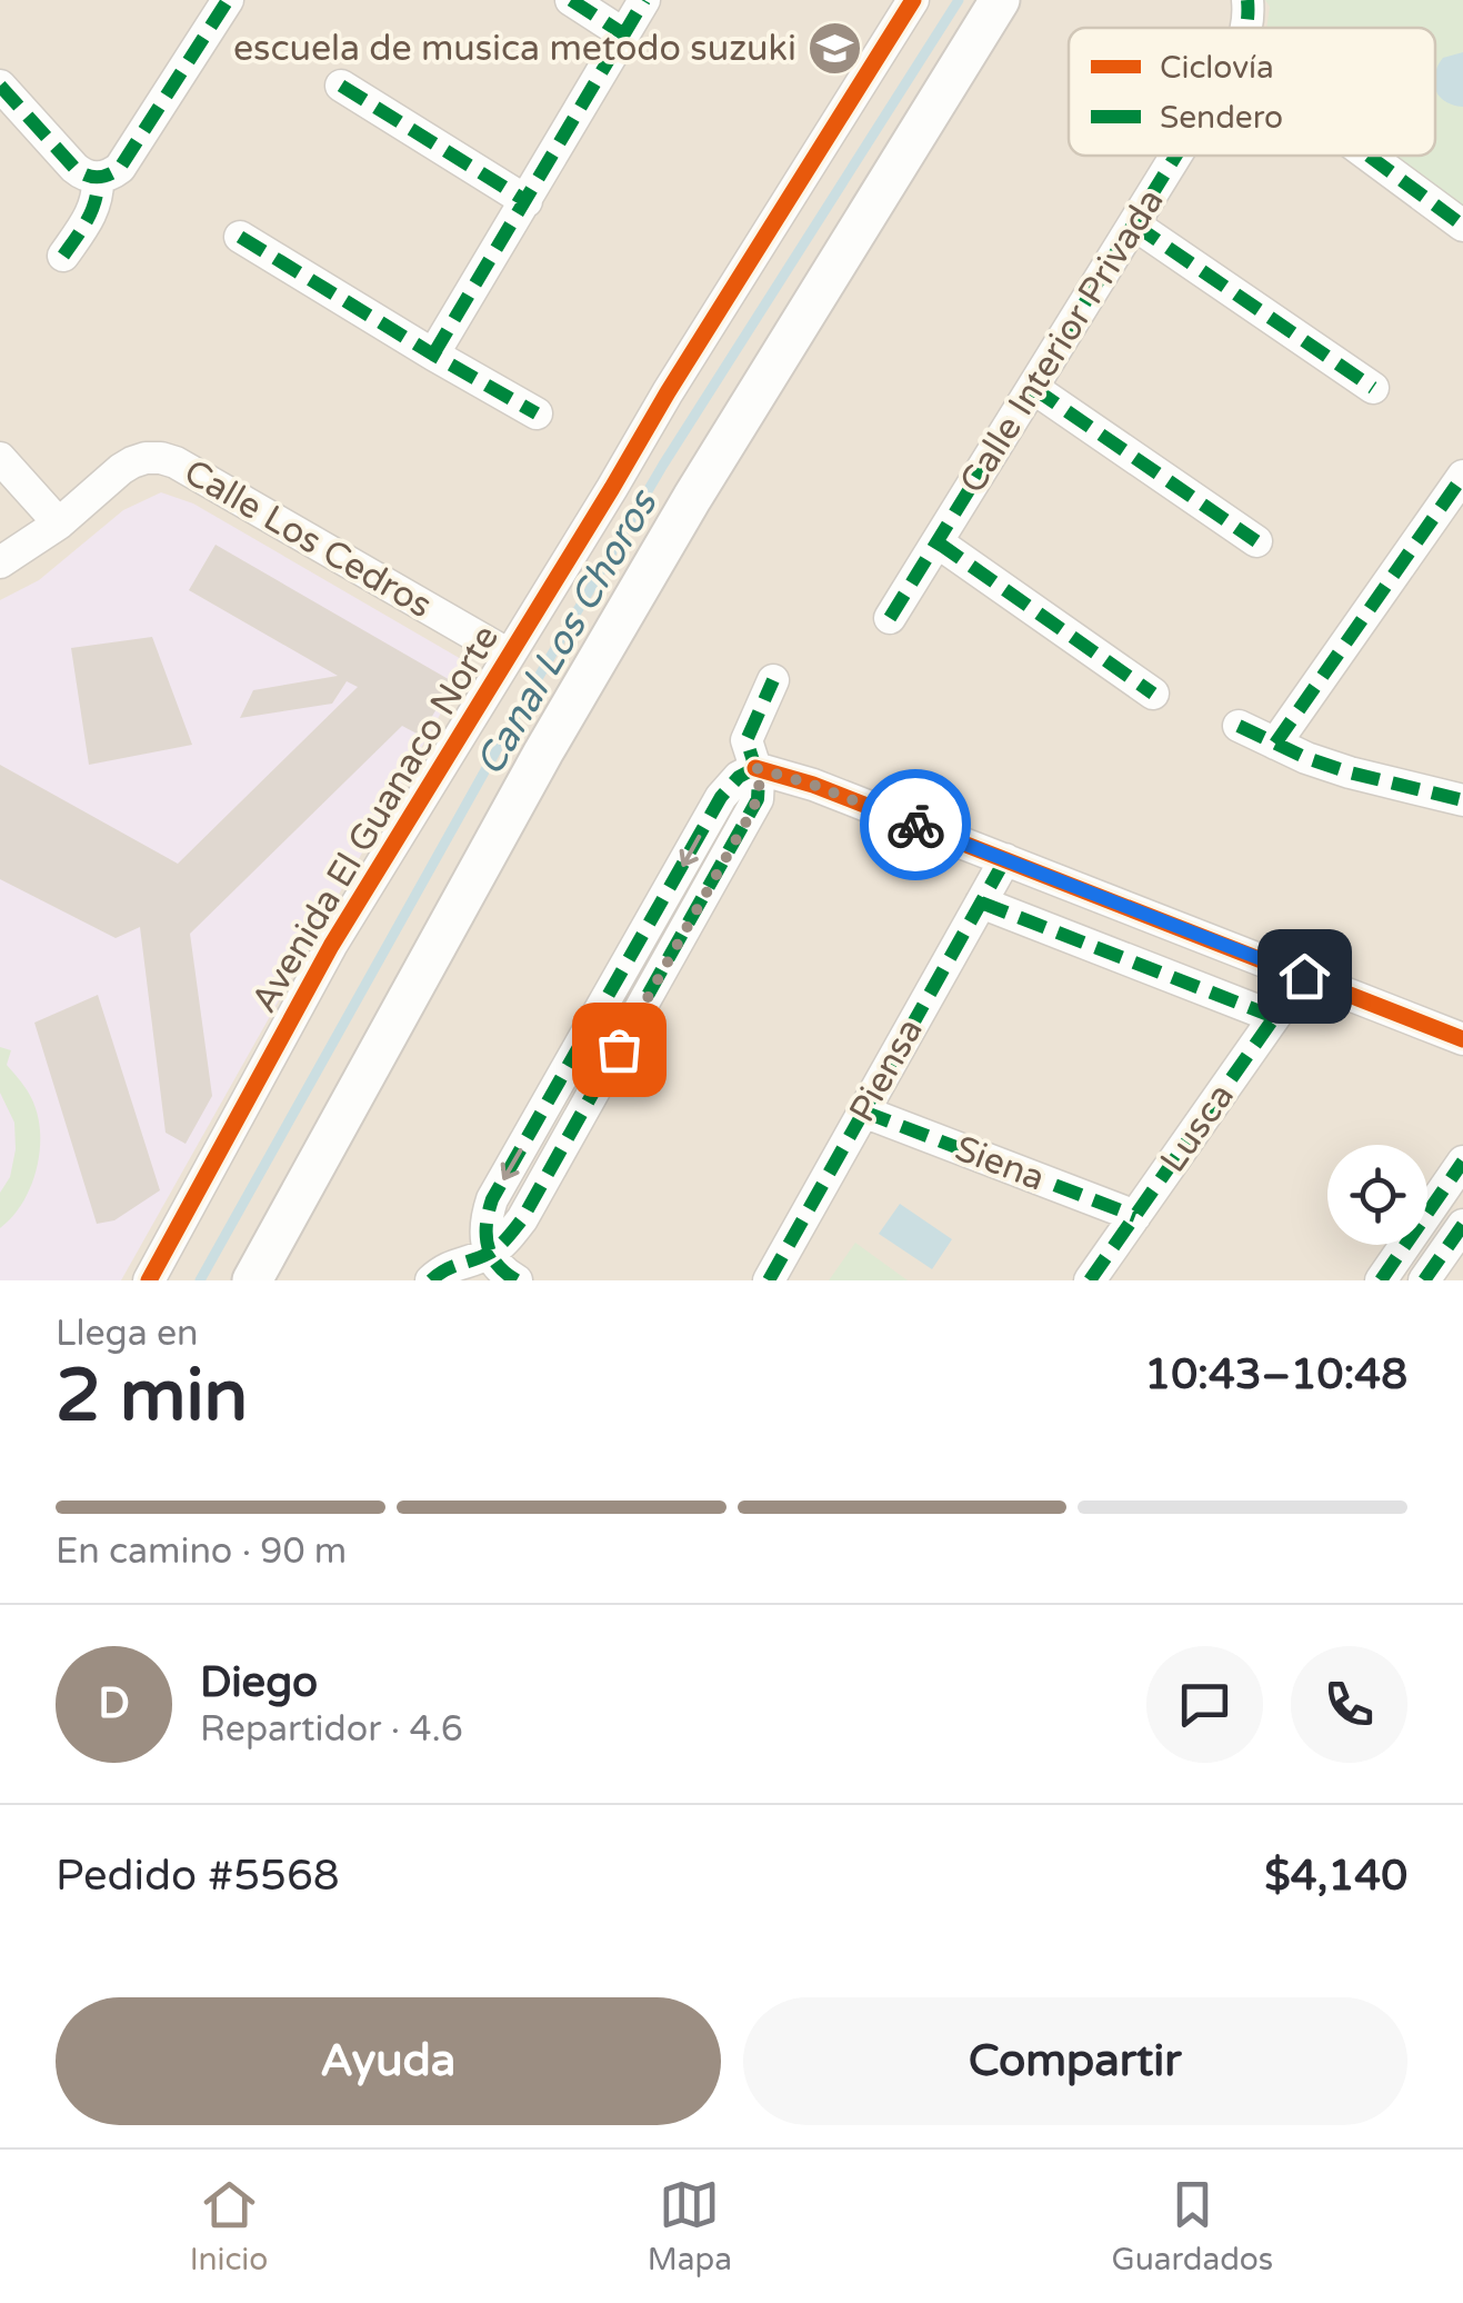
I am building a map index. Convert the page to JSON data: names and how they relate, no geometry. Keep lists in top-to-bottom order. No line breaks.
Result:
{"streets":{"street":["Calle Interior Privada","Calle Los Cedros","Avenida El Guanaco Norte","Piensa","Lusca","Siena"]},"crossings":[["Calle Los Cedros","Avenida El Guanaco Norte"],["Piensa","Siena"],["Lusca","Siena"]],"water":["Canal Los Choros"],"places":{"school or university":["escuela de musica metodo suzuki"]},"legend":["Ciclovía","Sendero"],"page":{"heading":["2 min","Llega en","10:43–10:48"],"panel":["Diego","Repartidor · 4.6","Pedido #5568","$4,140"],"bar":"En camino · 90 m","round":"D","buttons":["Ayuda","Compartir"],"tabs":["Inicio","Mapa","Guardados"]}}
